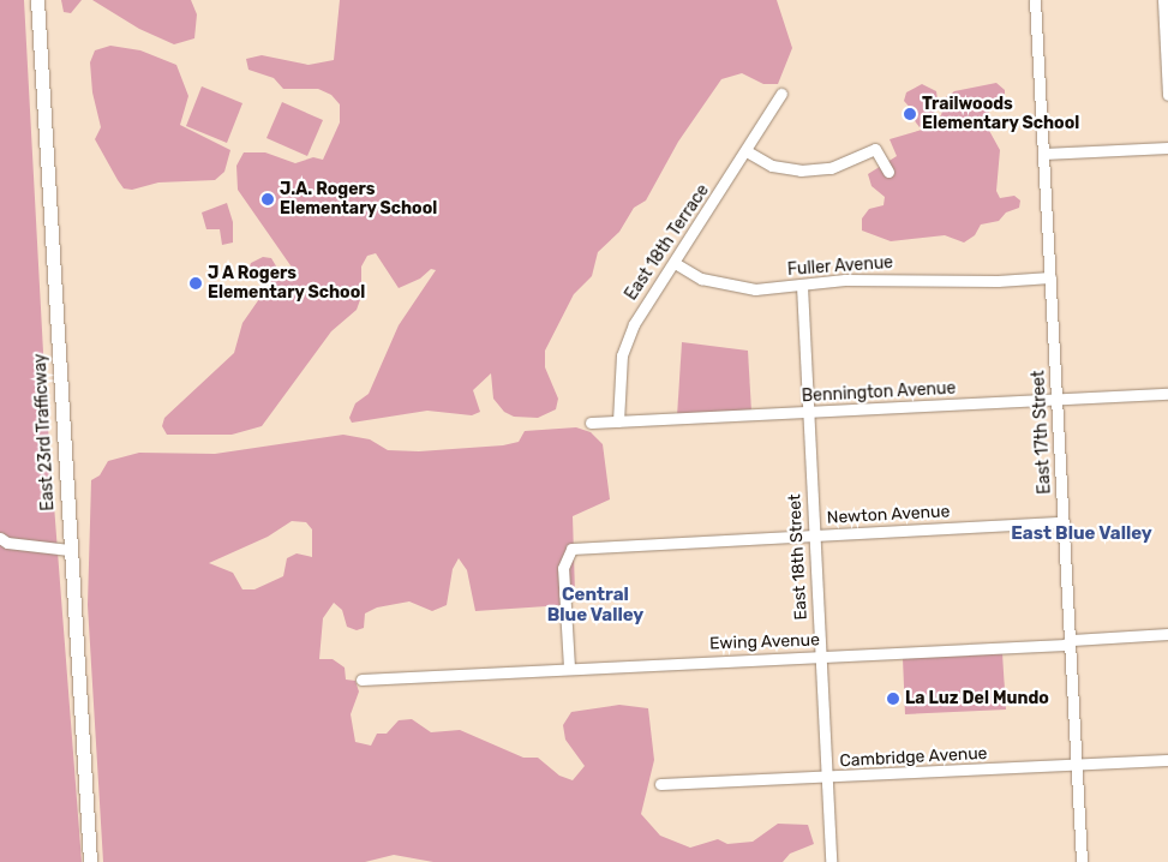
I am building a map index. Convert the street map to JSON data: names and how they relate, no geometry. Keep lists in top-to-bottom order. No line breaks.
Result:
{"streets":{"main road":["East 23rd Trafficway"],"street":["East 18th Terrace","Fuller Avenue","Bennington Avenue","East 17th Street","Newton Avenue","East 18th Street","Ewing Avenue","Cambridge Avenue"]},"crossings":[["East 18th Terrace","Fuller Avenue"],["East 18th Terrace","Bennington Avenue"],["Fuller Avenue","East 17th Street"],["Fuller Avenue","East 18th Street"],["Bennington Avenue","East 17th Street"],["Bennington Avenue","East 18th Street"],["East 17th Street","Newton Avenue"],["East 17th Street","Ewing Avenue"],["East 17th Street","Cambridge Avenue"],["Newton Avenue","East 18th Street"],["Newton Avenue","Ewing Avenue"],["East 18th Street","Ewing Avenue"],["East 18th Street","Cambridge Avenue"]],"districts":["East Blue Valley","Central Blue Valley"],"places":["Trailwoods Elementary School","J.A. Rogers Elementary School","J A Rogers Elementary School","La Luz Del Mundo"]}
